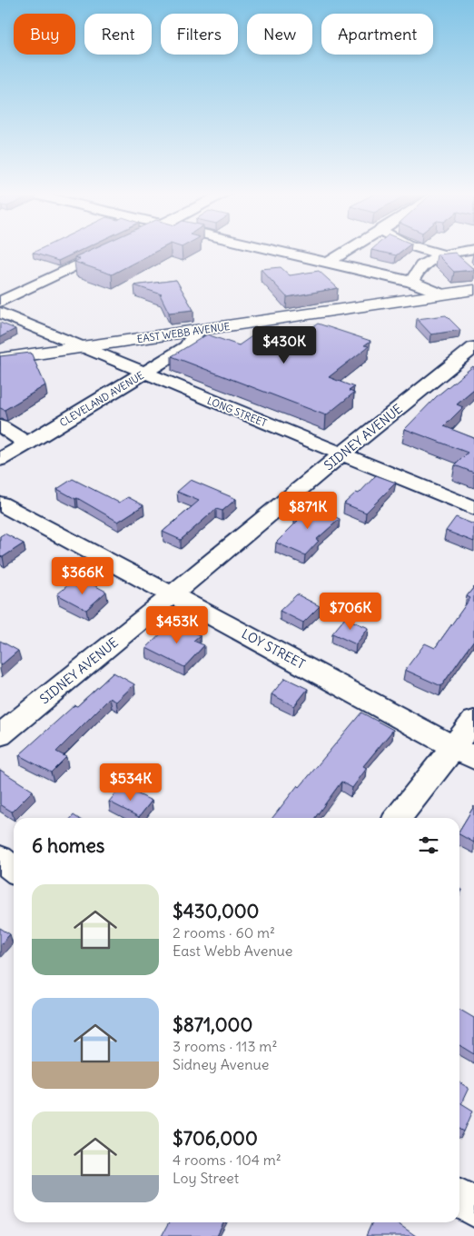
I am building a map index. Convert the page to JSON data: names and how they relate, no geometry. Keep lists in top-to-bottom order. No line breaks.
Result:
{"streets":{"highway":["EAST WEBB AVENUE"],"street":["CLEVELAND AVENUE","LONG STREET","SIDNEY AVENUE","LOY STREET"]},"crossings":[["EAST WEBB AVENUE","CLEVELAND AVENUE"],["EAST WEBB AVENUE","LONG STREET"],["CLEVELAND AVENUE","LONG STREET"],["LONG STREET","SIDNEY AVENUE"],["SIDNEY AVENUE","LOY STREET"]],"page":{"chip":["Buy","Rent","Filters","New","Apartment"],"price":["$430K","$871K","$366K","$706K","$453K","$534K"],"heading":"6 homes","list":[{"name":"$430,000","note":"2 rooms · 60 m² · East Webb Avenue"},{"name":"$871,000","note":"3 rooms · 113 m² · Sidney Avenue"},{"name":"$706,000","note":"4 rooms · 104 m² · Loy Street"}]}}
